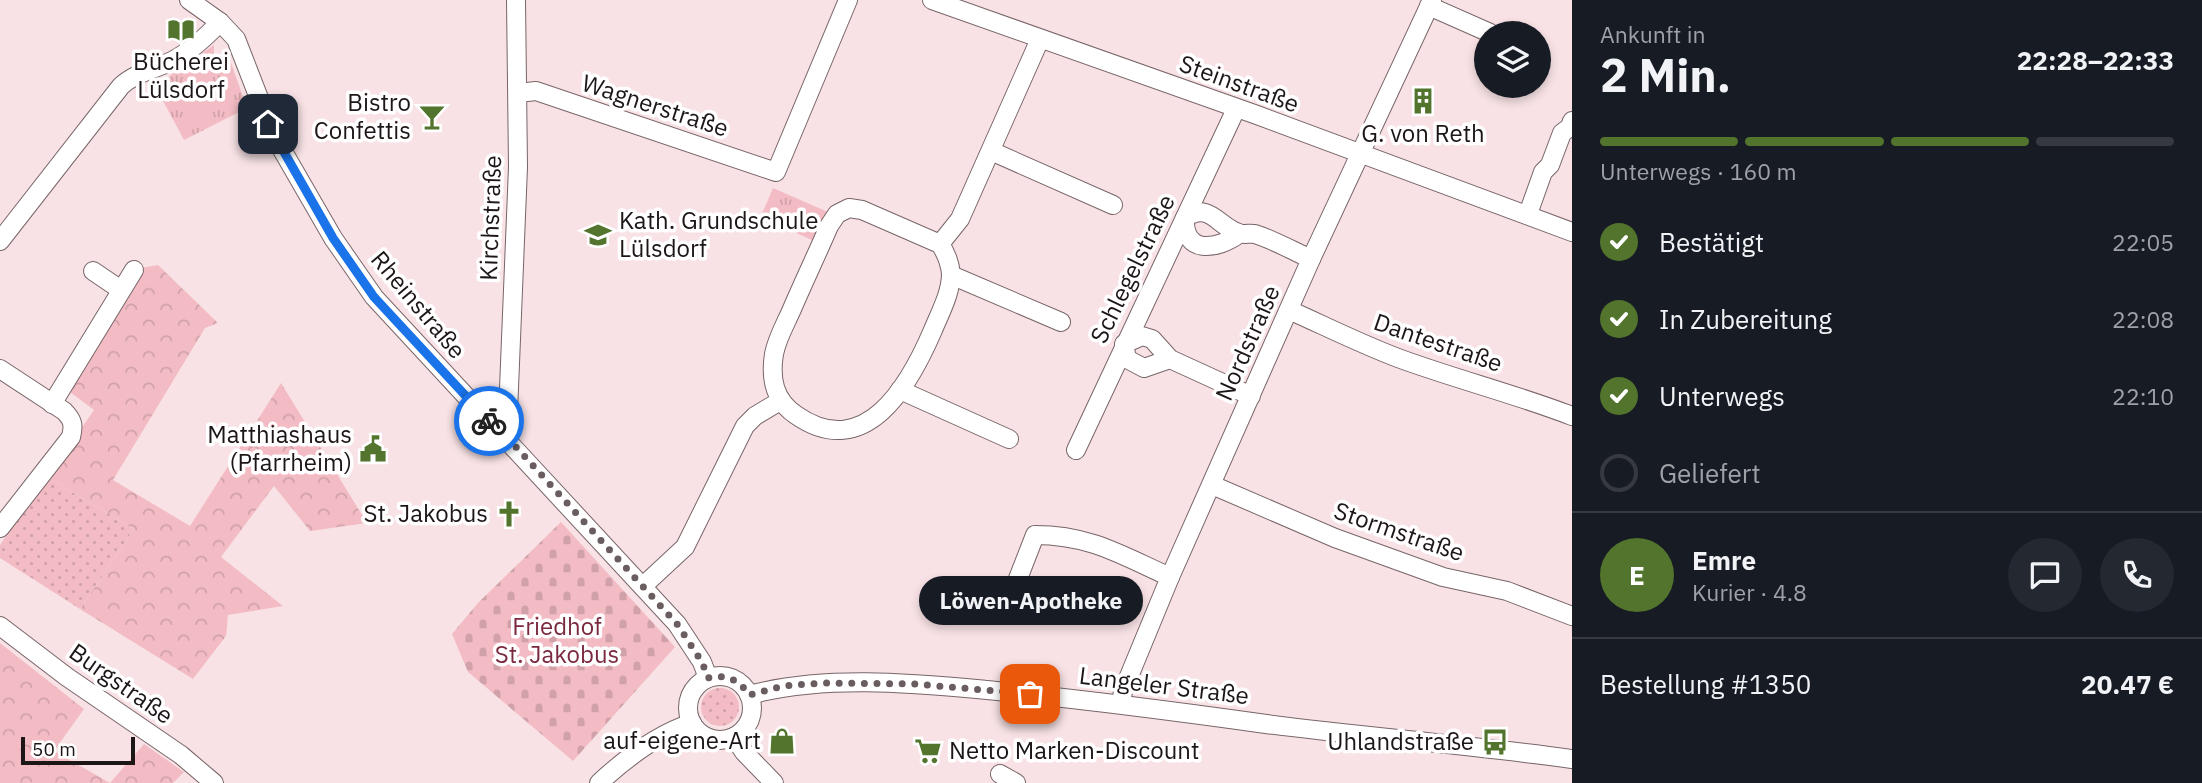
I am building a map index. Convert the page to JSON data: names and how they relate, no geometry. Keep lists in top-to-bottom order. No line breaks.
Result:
{"streets":{"street":["Steinstraße","Wagnerstraße","Kirchstraße","Schlegelstraße","Rheinstraße","Nordstraße","Dantestraße","Stormstraße","Burgstraße","Langeler Straße"]},"crossings":[["Steinstraße","Schlegelstraße"],["Steinstraße","Nordstraße"],["Wagnerstraße","Kirchstraße"],["Kirchstraße","Rheinstraße"],["Rheinstraße","Langeler Straße"],["Nordstraße","Dantestraße"],["Nordstraße","Stormstraße"],["Nordstraße","Langeler Straße"]],"parks":["Friedhof St. Jakobus"],"places":{"library":["Bücherei Lülsdorf"],"building":["G. von Reth"],"bar":["Bistro Confettis"],"school or university":["Kath. Grundschule Lülsdorf"],"public building":["Matthiashaus (Pfarrheim)"],"church":["St. Jakobus"],"other":["Löwen-Apotheke"],"shop":["auf-eigene-Art"],"bus stop":["Uhlandstraße"],"supermarket":["Netto Marken-Discount"]},"scale_bar":"50 m","page":{"heading":["2 Min.","Ankunft in","22:28–22:33"],"panel":["Emre","Kurier · 4.8","Bestellung #1350","20.47 €"],"bar":"Unterwegs · 160 m","list":[["Bestätigt","22:05"],["In Zubereitung","22:08"],["Unterwegs","22:10"],"Geliefert"],"round":"E","bubble":"Löwen-Apotheke","scale":"50 m"}}
